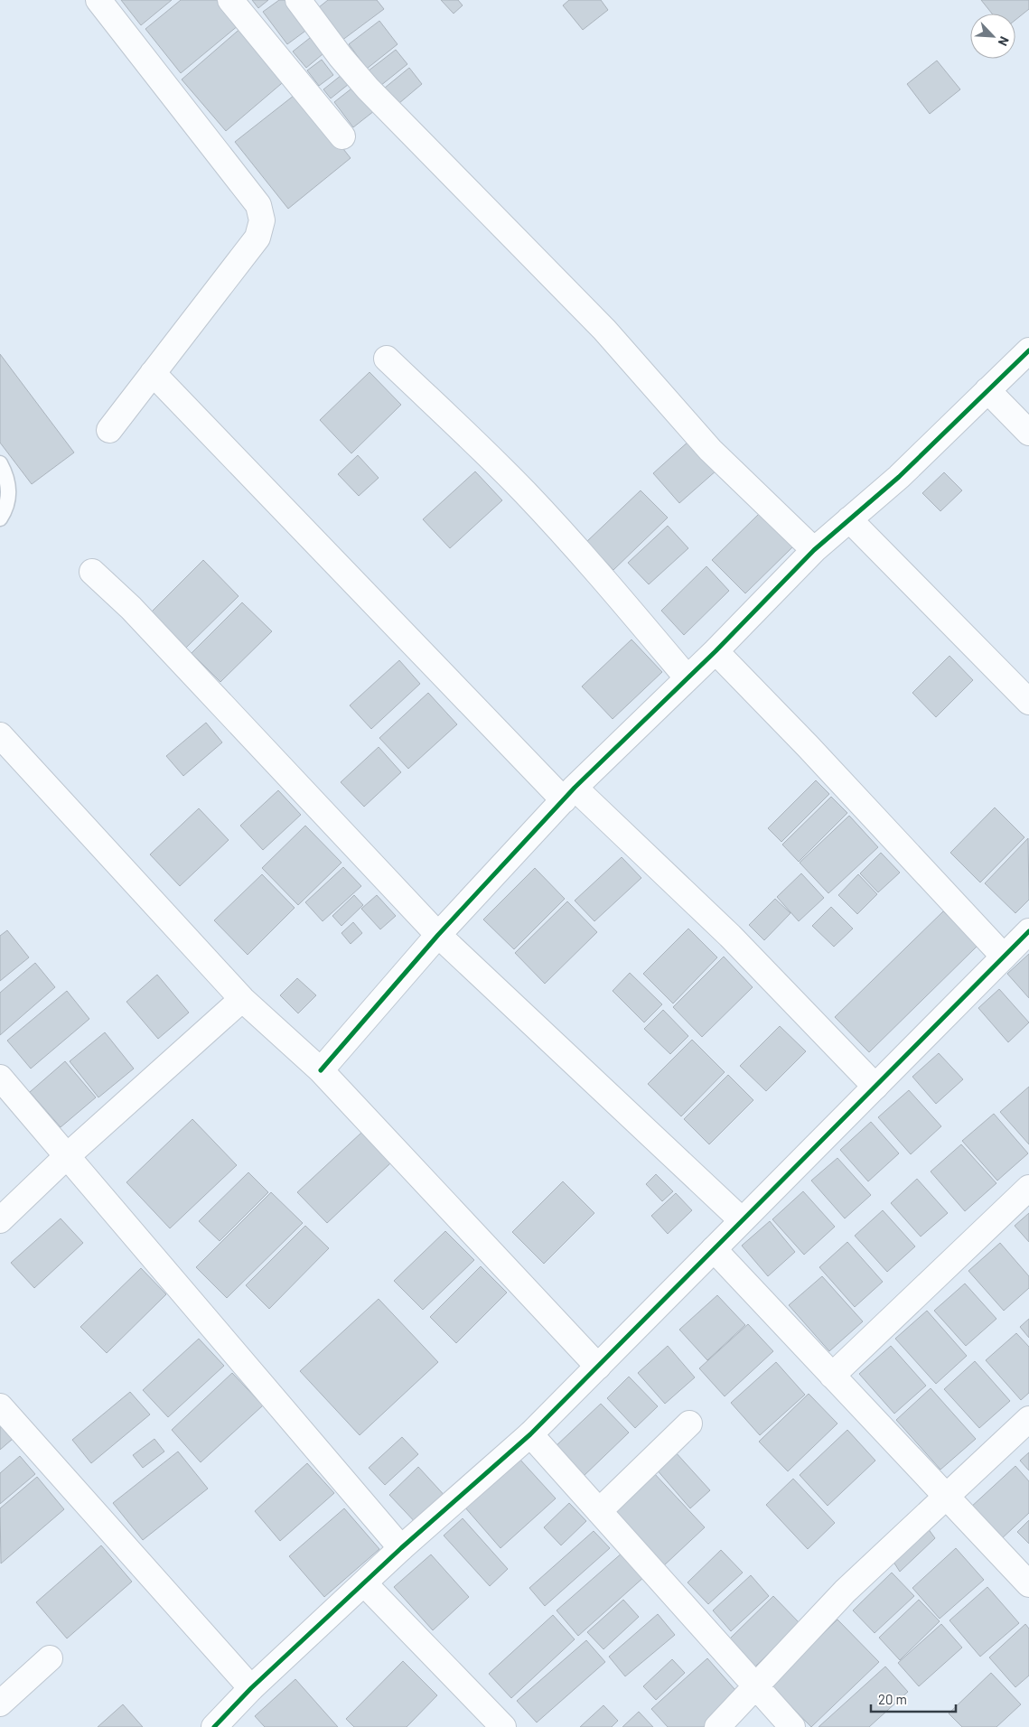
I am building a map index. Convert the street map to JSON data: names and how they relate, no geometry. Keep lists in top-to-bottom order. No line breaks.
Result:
{"scale_bar":"20 m","north":"bottom right"}
